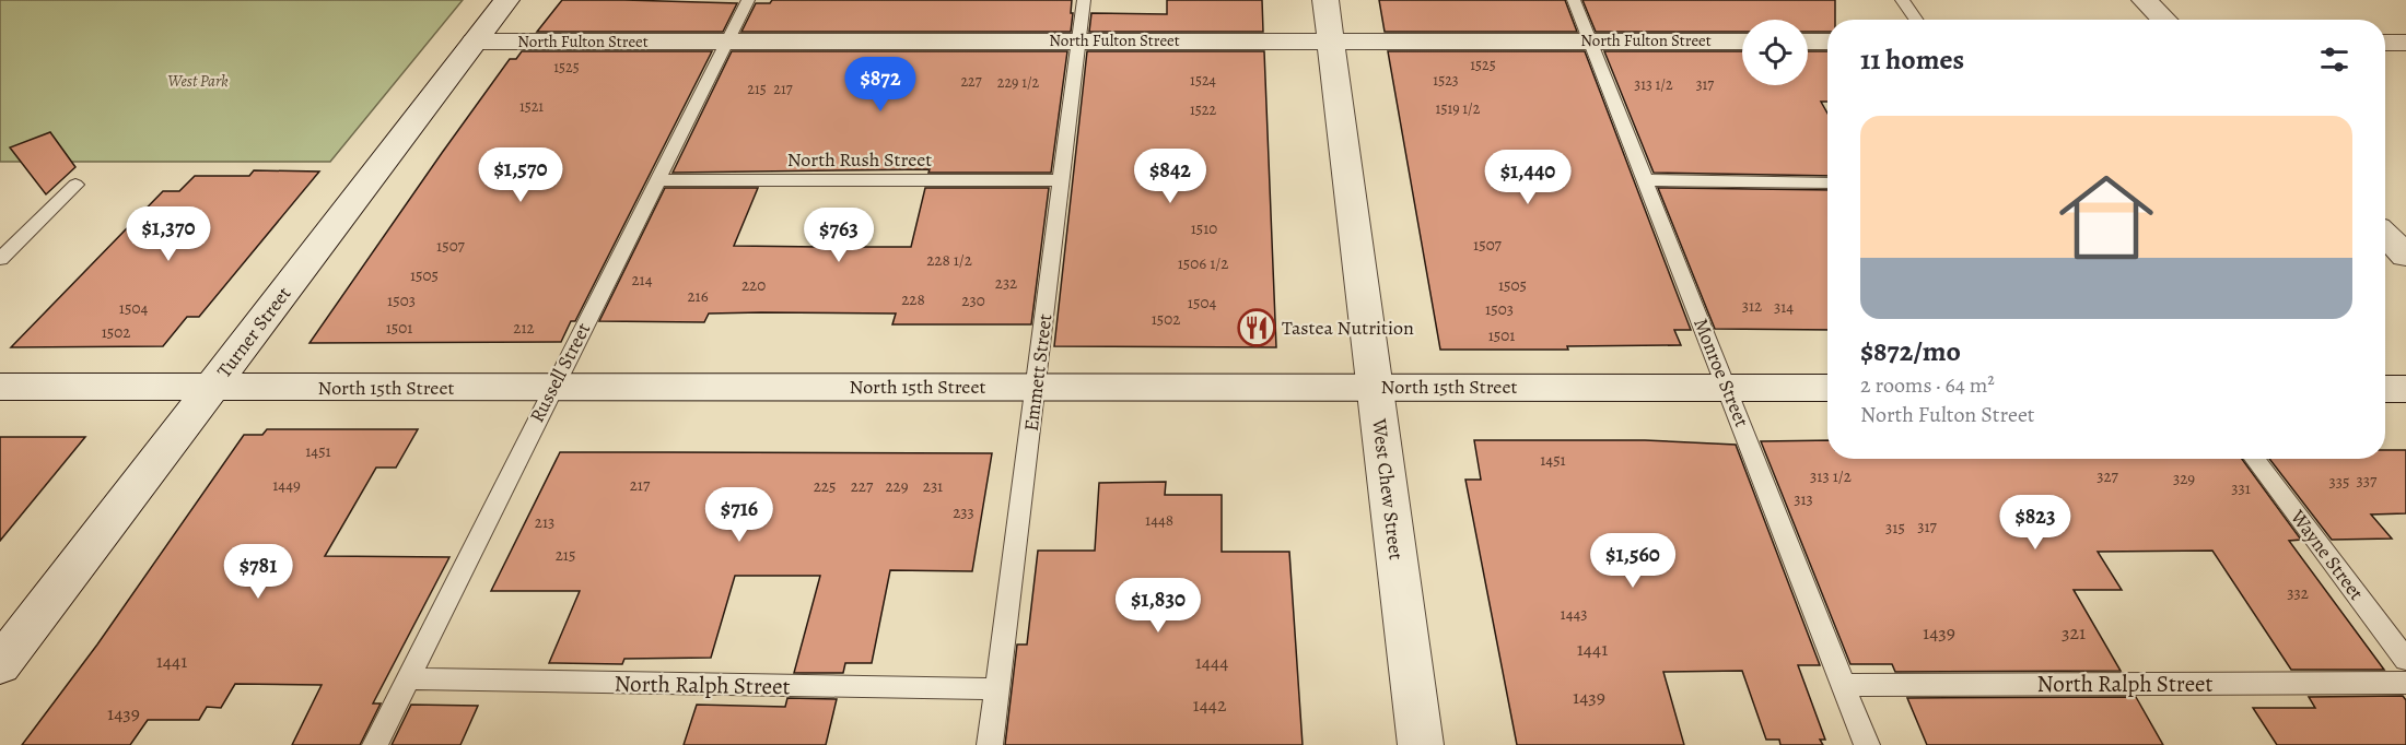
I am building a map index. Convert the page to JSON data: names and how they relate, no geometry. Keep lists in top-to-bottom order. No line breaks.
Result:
{"streets":{"street":["North Fulton Street","Turner Street","North 15th Street","West Chew Street"],"lane":["North Rush Street","Russell Street","Emmett Street","Monroe Street","Wayne Street","North Ralph Street"]},"crossings":[["North Fulton Street","Turner Street"],["North Fulton Street","Russell Street"],["North Fulton Street","Emmett Street"],["North Fulton Street","Monroe Street"],["North Fulton Street","West Chew Street"],["North Rush Street","Russell Street"],["North Rush Street","Emmett Street"],["Turner Street","North 15th Street"],["Russell Street","North 15th Street"],["Russell Street","North Ralph Street"],["Emmett Street","North 15th Street"],["Emmett Street","North Ralph Street"],["Monroe Street","North 15th Street"],["Monroe Street","North Ralph Street"],["North 15th Street","West Chew Street"]],"parks":["West Park"],"places":{"restaurant":["Tastea Nutrition"]},"house_numbers":["1525","1525","1524","1523","227","229 1/2","313 1/2","317","215","217","1521","1519 1/2","1522","1510","1507","1507","228 1/2","1506 1/2","1505","214","232","220","1505","216","228","1503","230","1504","312","314","1504","1503","1502","1501","212","1502","1501","1451","1451","313 1/2","327","329","337","335","1449","217","225","227","229","231","331","313","233","1448","213","317","315","215","332","1443","1439","321","1441","1441","1444","1439","1442","1439"],"page":{"heading":"11 homes","price":["$872","$1,570","$842","$1,440","$1,370","$763","$716","$823","$1,560","$781","$1,830"],"list":[{"name":"$872/mo","note":"2 rooms · 64 m² · North Fulton Street"}]}}
